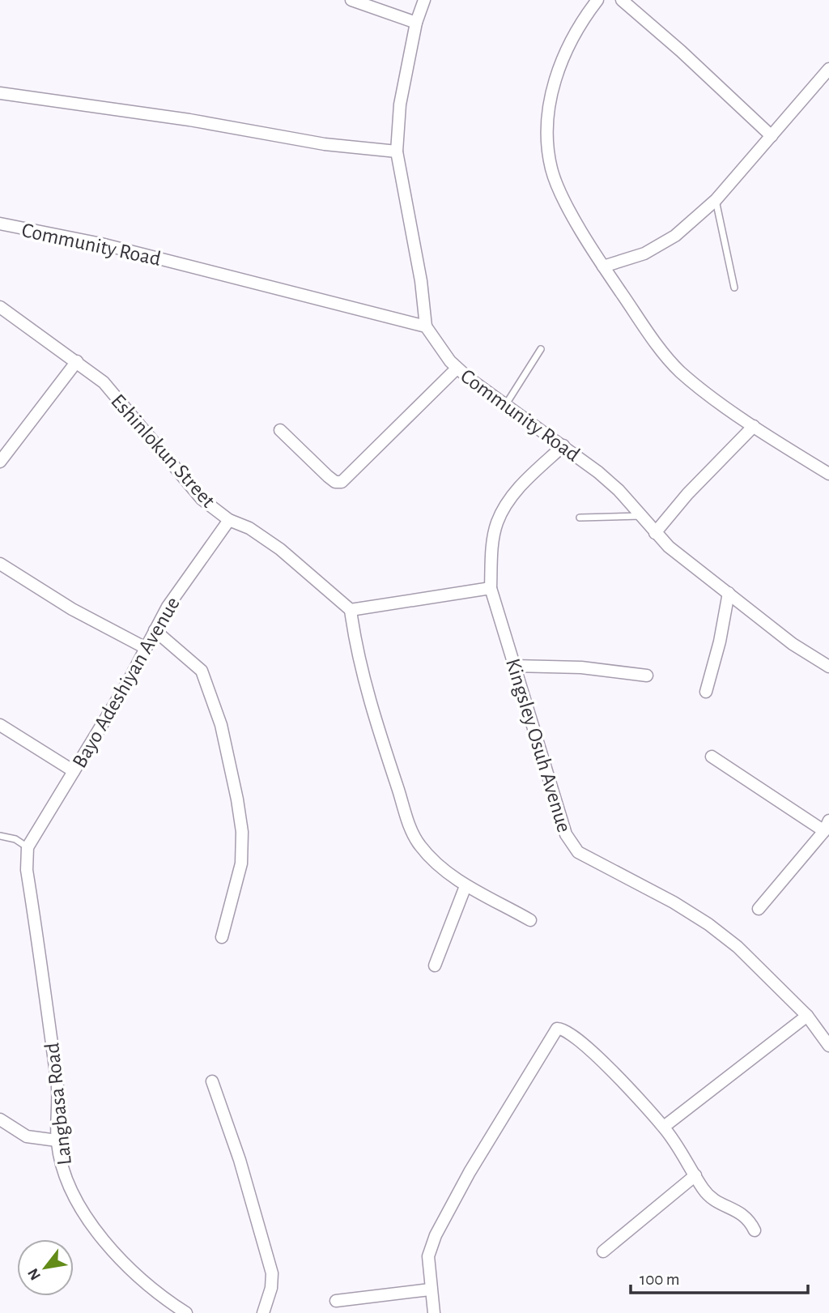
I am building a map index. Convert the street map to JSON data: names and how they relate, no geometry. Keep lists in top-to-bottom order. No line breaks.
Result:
{"streets":{"street":["Community Road","Eshinlokun Street","Bayo Adeshiyan Avenue","Kingsley Osuh Avenue","Langbasa Road"]},"crossings":[["Community Road","Kingsley Osuh Avenue"],["Eshinlokun Street","Bayo Adeshiyan Avenue"],["Bayo Adeshiyan Avenue","Langbasa Road"]],"scale_bar":"100 m","north":"bottom left"}
